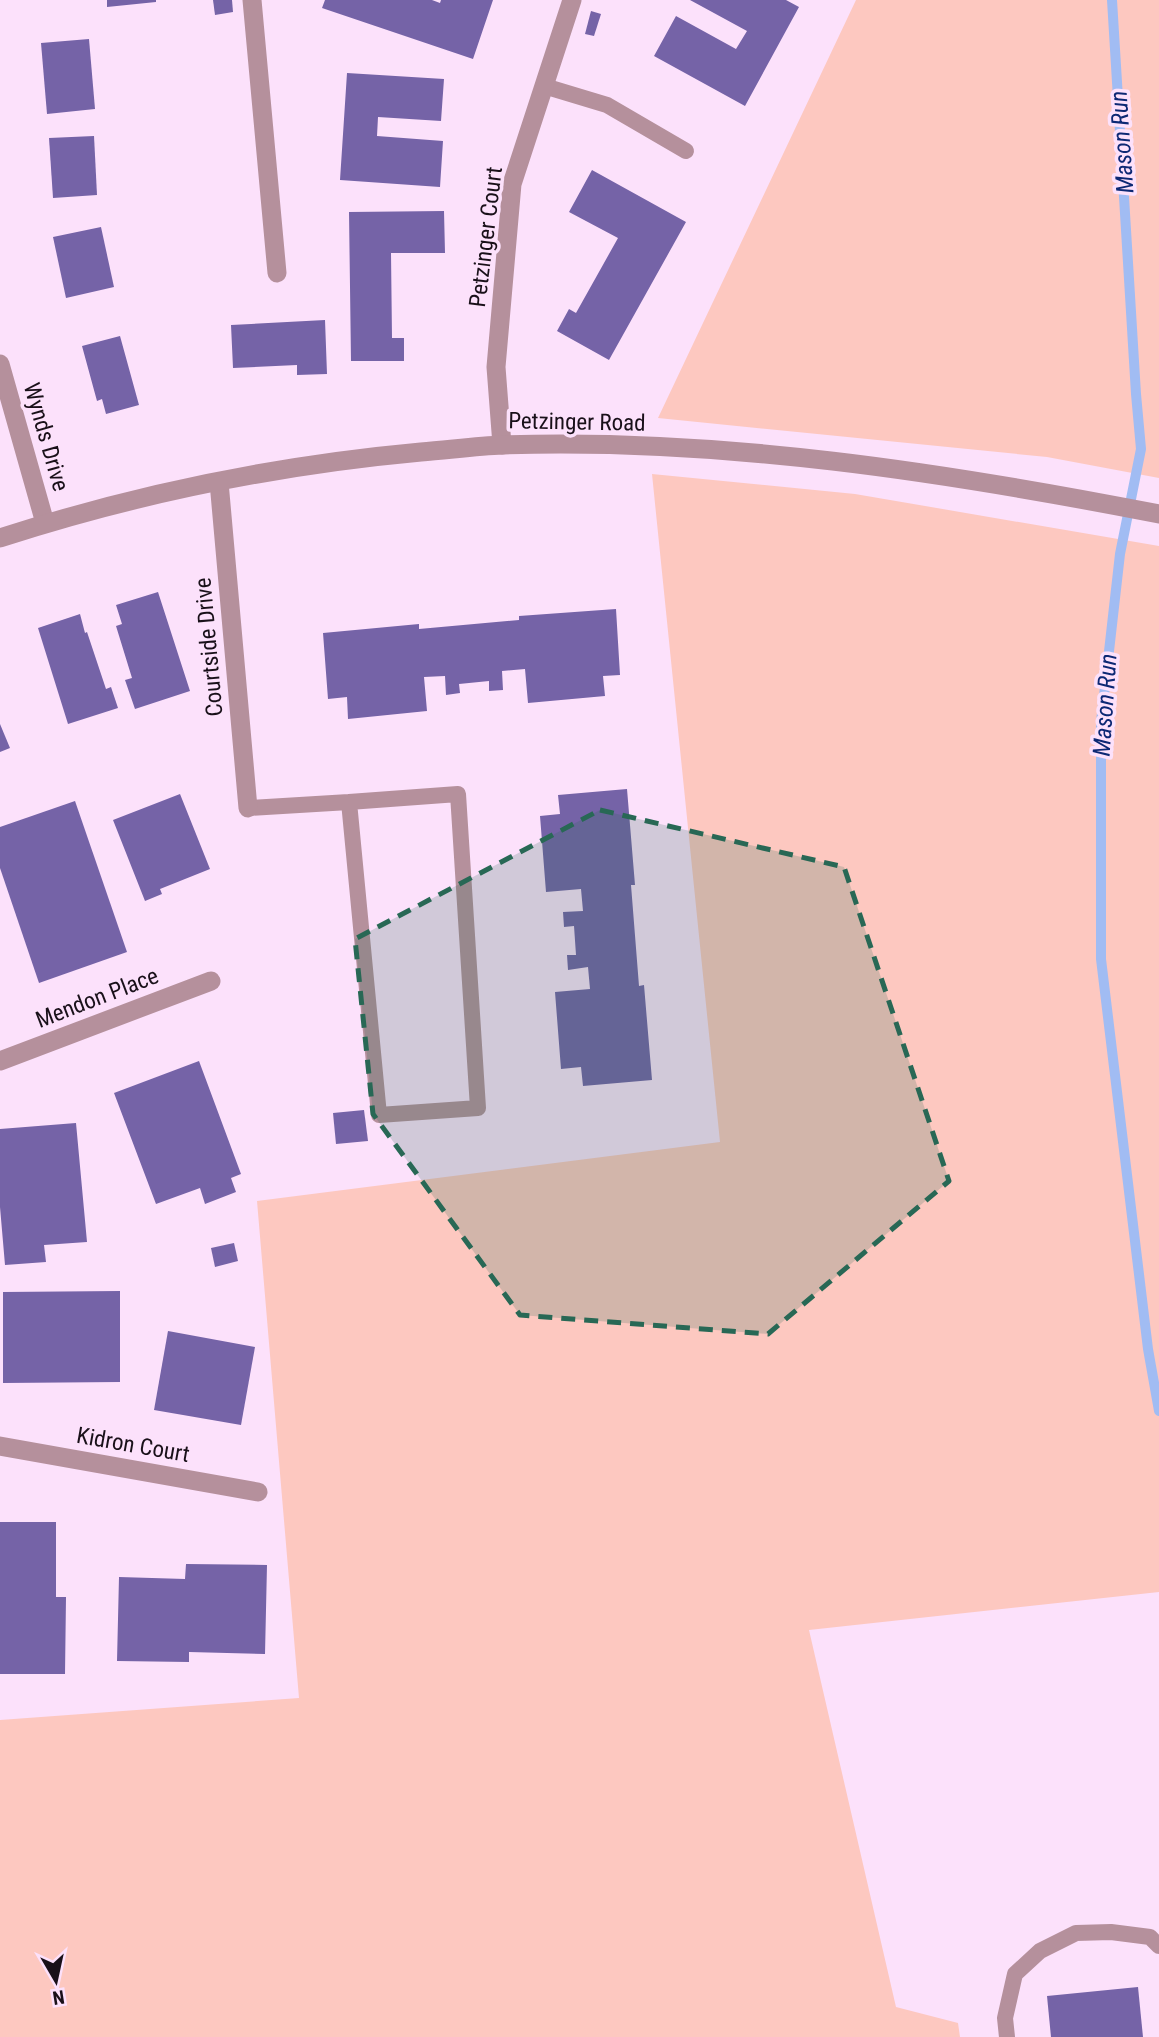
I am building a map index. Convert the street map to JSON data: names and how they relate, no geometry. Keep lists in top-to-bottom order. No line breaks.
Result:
{"streets":{"street":["Petzinger Court","Petzinger Road","Wynds Drive","Courtside Drive","Mendon Place","Kidron Court"]},"crossings":[["Petzinger Court","Petzinger Road"],["Petzinger Road","Wynds Drive"],["Petzinger Road","Courtside Drive"]],"water":["Mason Run"],"north":"bottom"}
